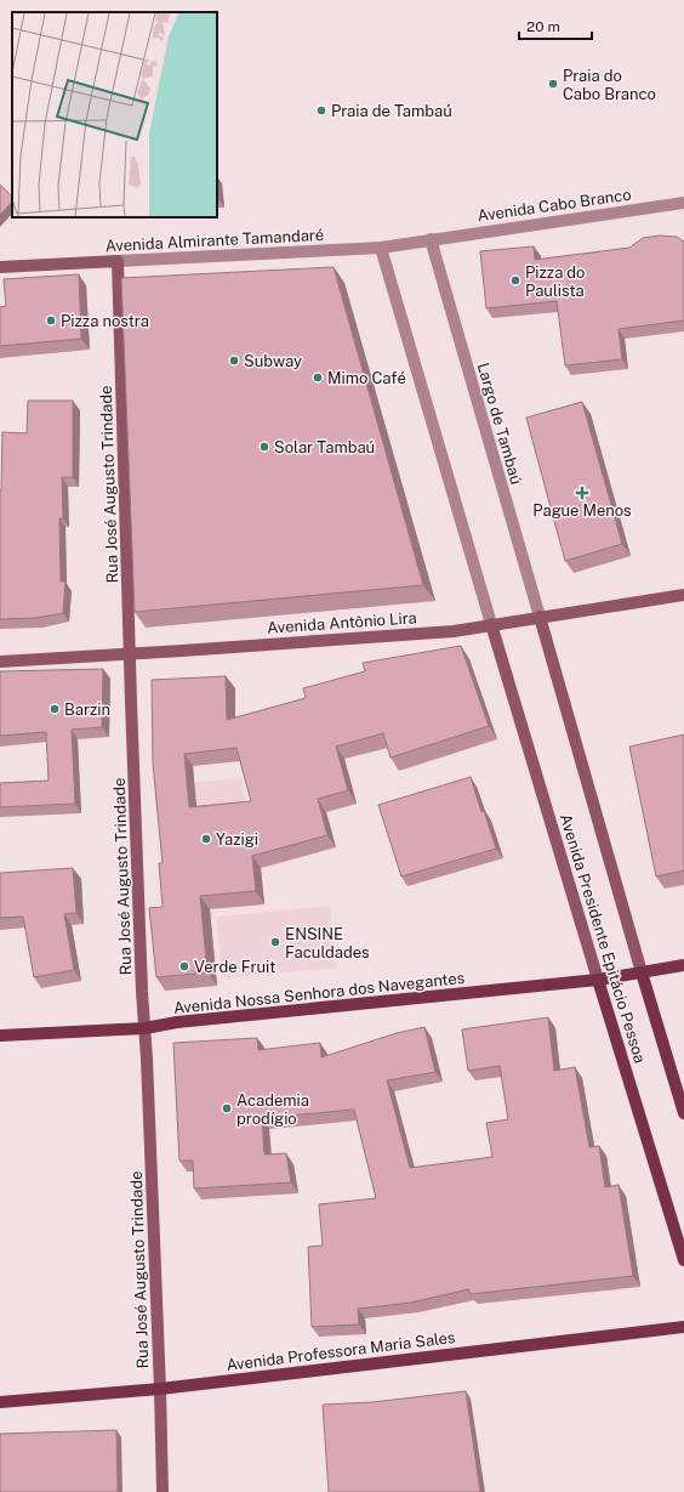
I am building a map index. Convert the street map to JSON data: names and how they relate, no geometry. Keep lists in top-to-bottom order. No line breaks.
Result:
{"streets":{"main road":["Avenida Almirante Tamandaré","Rua José Augusto Trindade","Avenida Antônio Lira","Avenida Presidente Epitácio Pessoa","Avenida Nossa Senhora dos Navegantes","Avenida Professora Maria Sales"],"street":["Avenida Cabo Branco","Largo de Tambaú"]},"crossings":[["Avenida Cabo Branco","Avenida Almirante Tamandaré"],["Avenida Cabo Branco","Largo de Tambaú"],["Avenida Almirante Tamandaré","Largo de Tambaú"],["Avenida Almirante Tamandaré","Rua José Augusto Trindade"],["Largo de Tambaú","Avenida Antônio Lira"],["Largo de Tambaú","Avenida Presidente Epitácio Pessoa"],["Rua José Augusto Trindade","Avenida Antônio Lira"],["Rua José Augusto Trindade","Avenida Nossa Senhora dos Navegantes"],["Rua José Augusto Trindade","Avenida Professora Maria Sales"],["Avenida Antônio Lira","Avenida Presidente Epitácio Pessoa"],["Avenida Presidente Epitácio Pessoa","Avenida Nossa Senhora dos Navegantes"]],"places":{"other":["Praia do Cabo Branco","Praia de Tambaú","Pizza do Paulista","Pizza nostra","Subway","Mimo Café","Solar Tambaú","Barzin","Yazigi","ENSINE Faculdades","Verde Fruit","Academia prodígio"],"health":["Pague Menos"]},"scale_bar":"20 m"}
